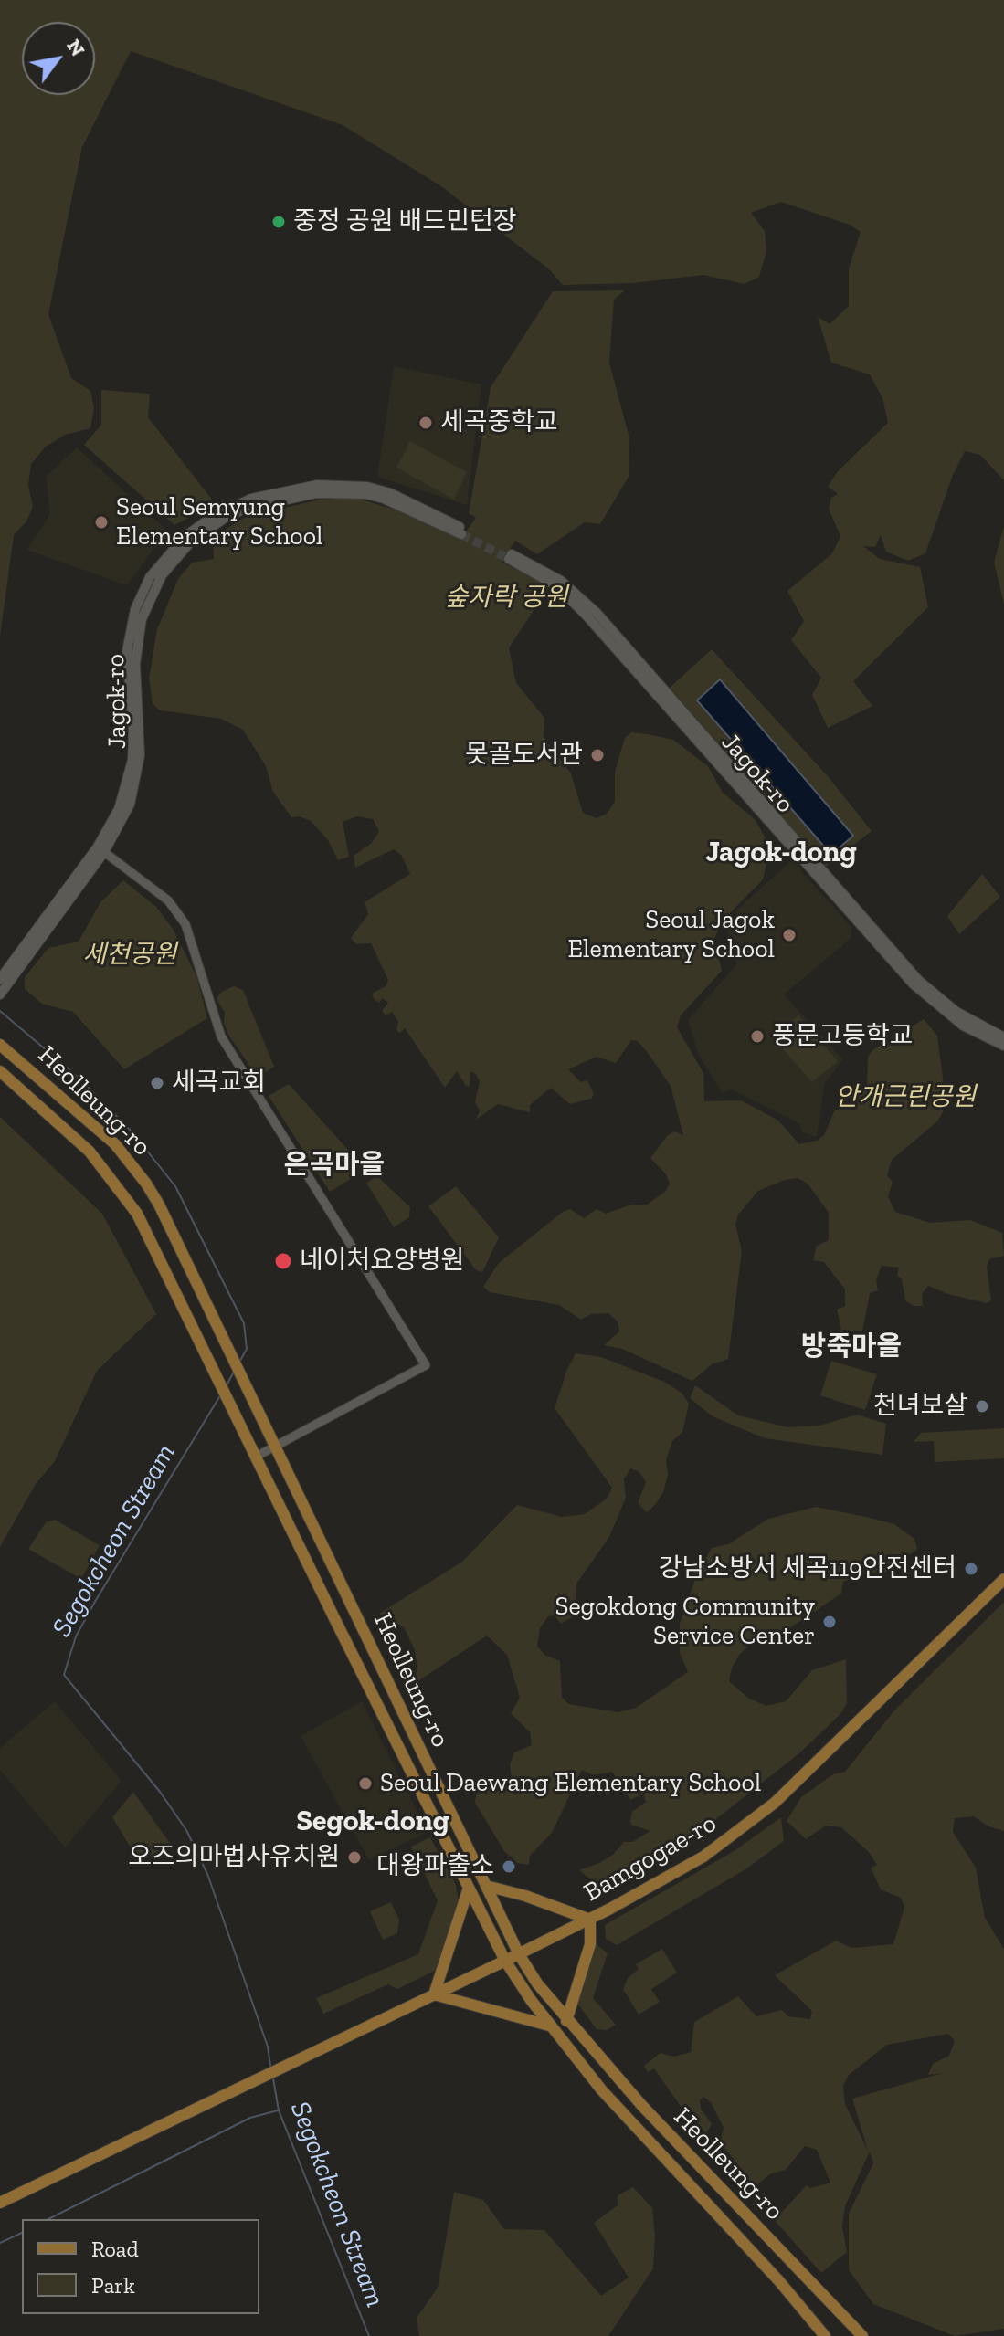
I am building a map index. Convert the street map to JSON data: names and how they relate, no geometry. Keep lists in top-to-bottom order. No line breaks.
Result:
{"streets":{"main road":["Jagok-ro","Heolleung-ro","Bamgogae-ro"]},"crossings":[["Heolleung-ro","Bamgogae-ro"]],"districts":["Jagok-dong","은곡마을","방죽마을","Segok-dong"],"water":["Segokcheon Stream"],"parks":["숲자락 공원","세천공원","안개근린공원"],"places":["중정 공원 배드민턴장","세곡중학교","Seoul Semyung Elementary School","못골도서관","Seoul Jagok Elementary School","풍문고등학교","세곡교회","네이처요양병원","천녀보살","강남소방서 세곡119안전센터","Segokdong Community Service Center","Seoul Daewang Elementary School","오즈의마법사유치원","대왕파출소"],"legend":["Road","Park"],"north":"top right"}
